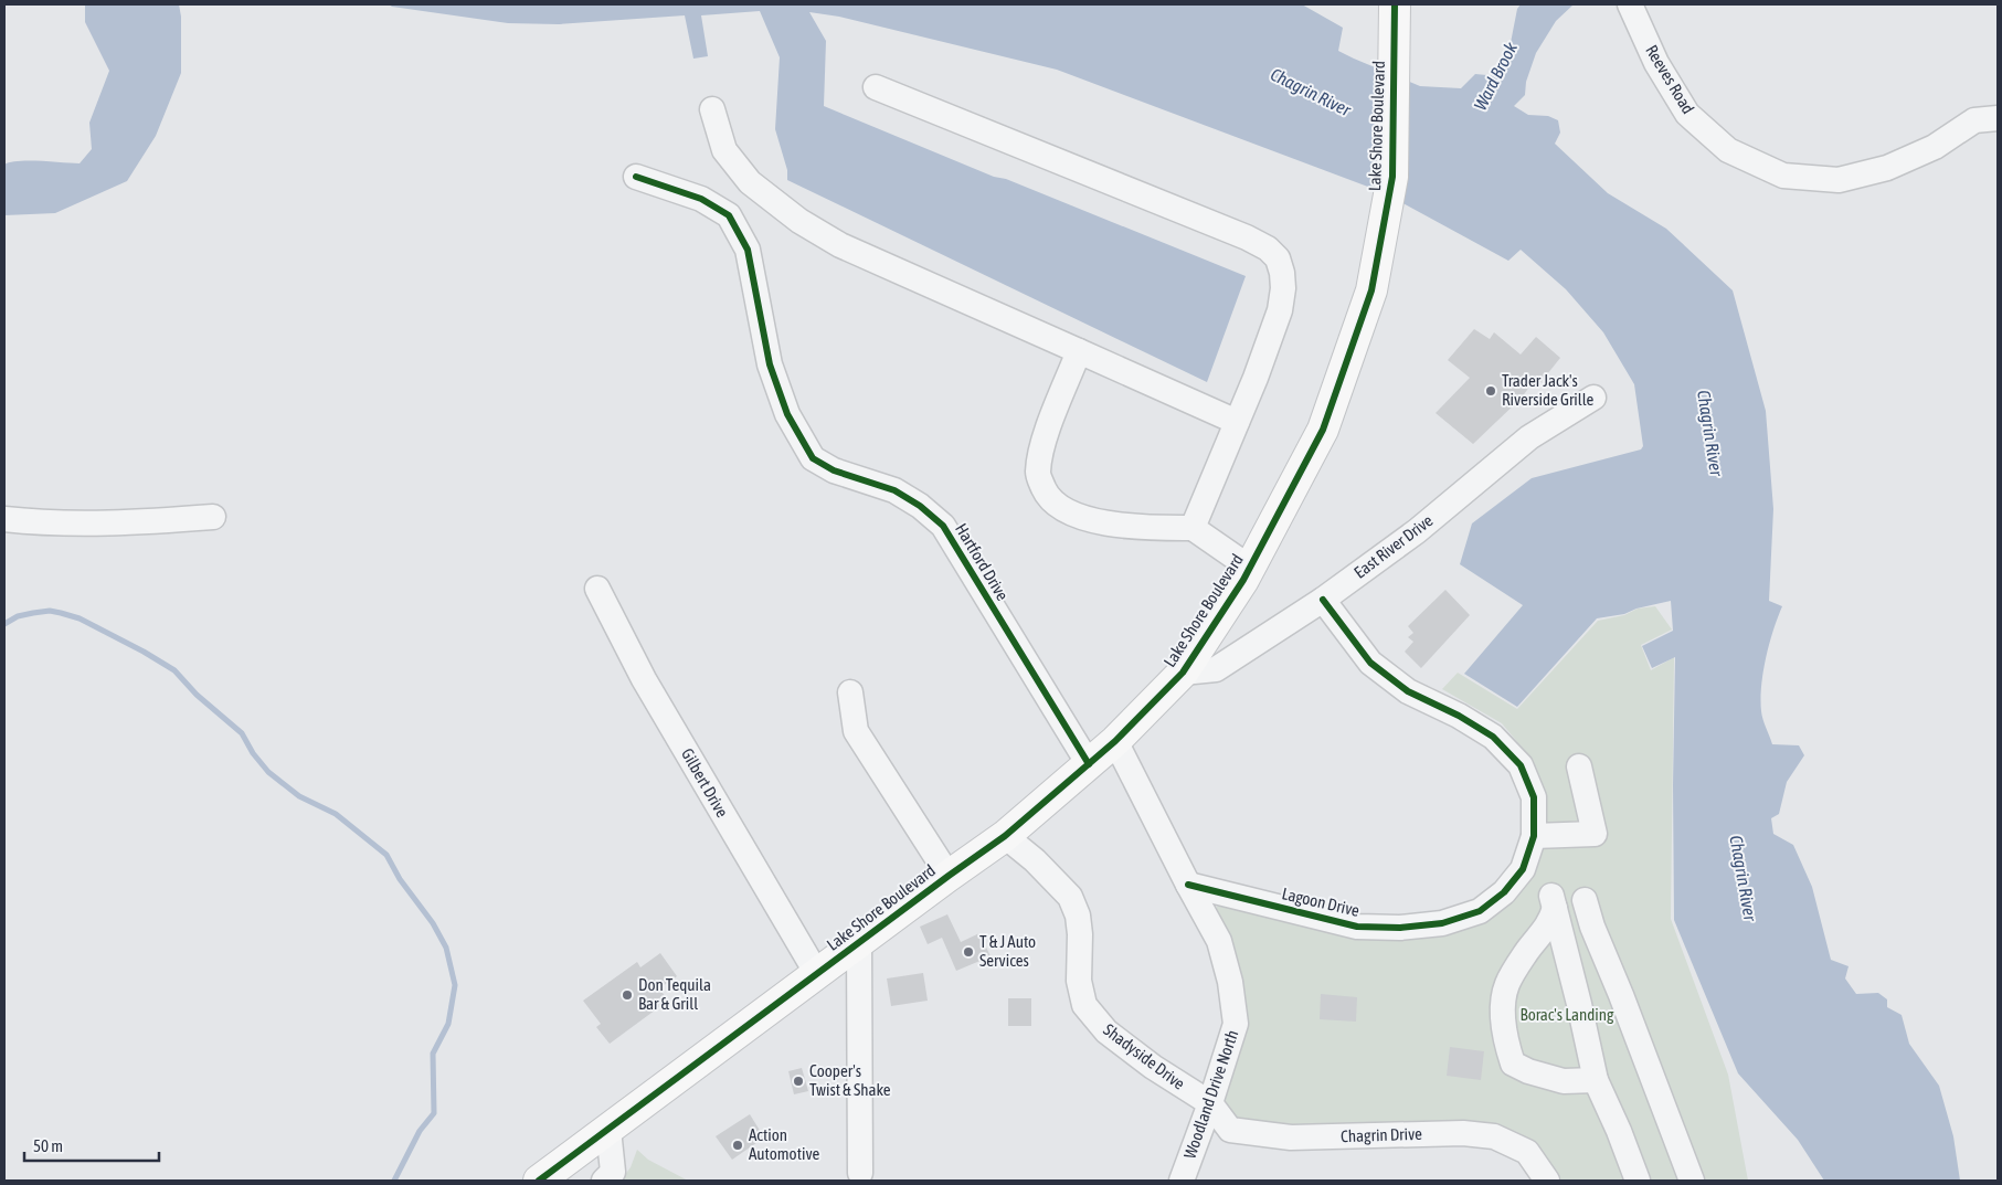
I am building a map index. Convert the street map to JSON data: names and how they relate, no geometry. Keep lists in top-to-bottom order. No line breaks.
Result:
{"streets":{"main road":["Lake Shore Boulevard"],"street":["Reeves Road","East River Drive","Hartford Drive","Gilbert Drive","Lagoon Drive","Shadyside Drive","Woodland Drive North","Chagrin Drive"]},"crossings":[["Lake Shore Boulevard","East River Drive"],["Lake Shore Boulevard","Hartford Drive"],["Lake Shore Boulevard","Gilbert Drive"],["Lake Shore Boulevard","Shadyside Drive"],["Lagoon Drive","Woodland Drive North"],["Shadyside Drive","Woodland Drive North"],["Shadyside Drive","Chagrin Drive"],["Woodland Drive North","Chagrin Drive"]],"water":["Ward Brook","Chagrin River"],"parks":["Borac's Landing"],"places":["Trader Jack's Riverside Grille","T & J Auto Services","Don Tequila Bar & Grill","Cooper's Twist & Shake","Action Automotive"],"scale_bar":"50 m"}
